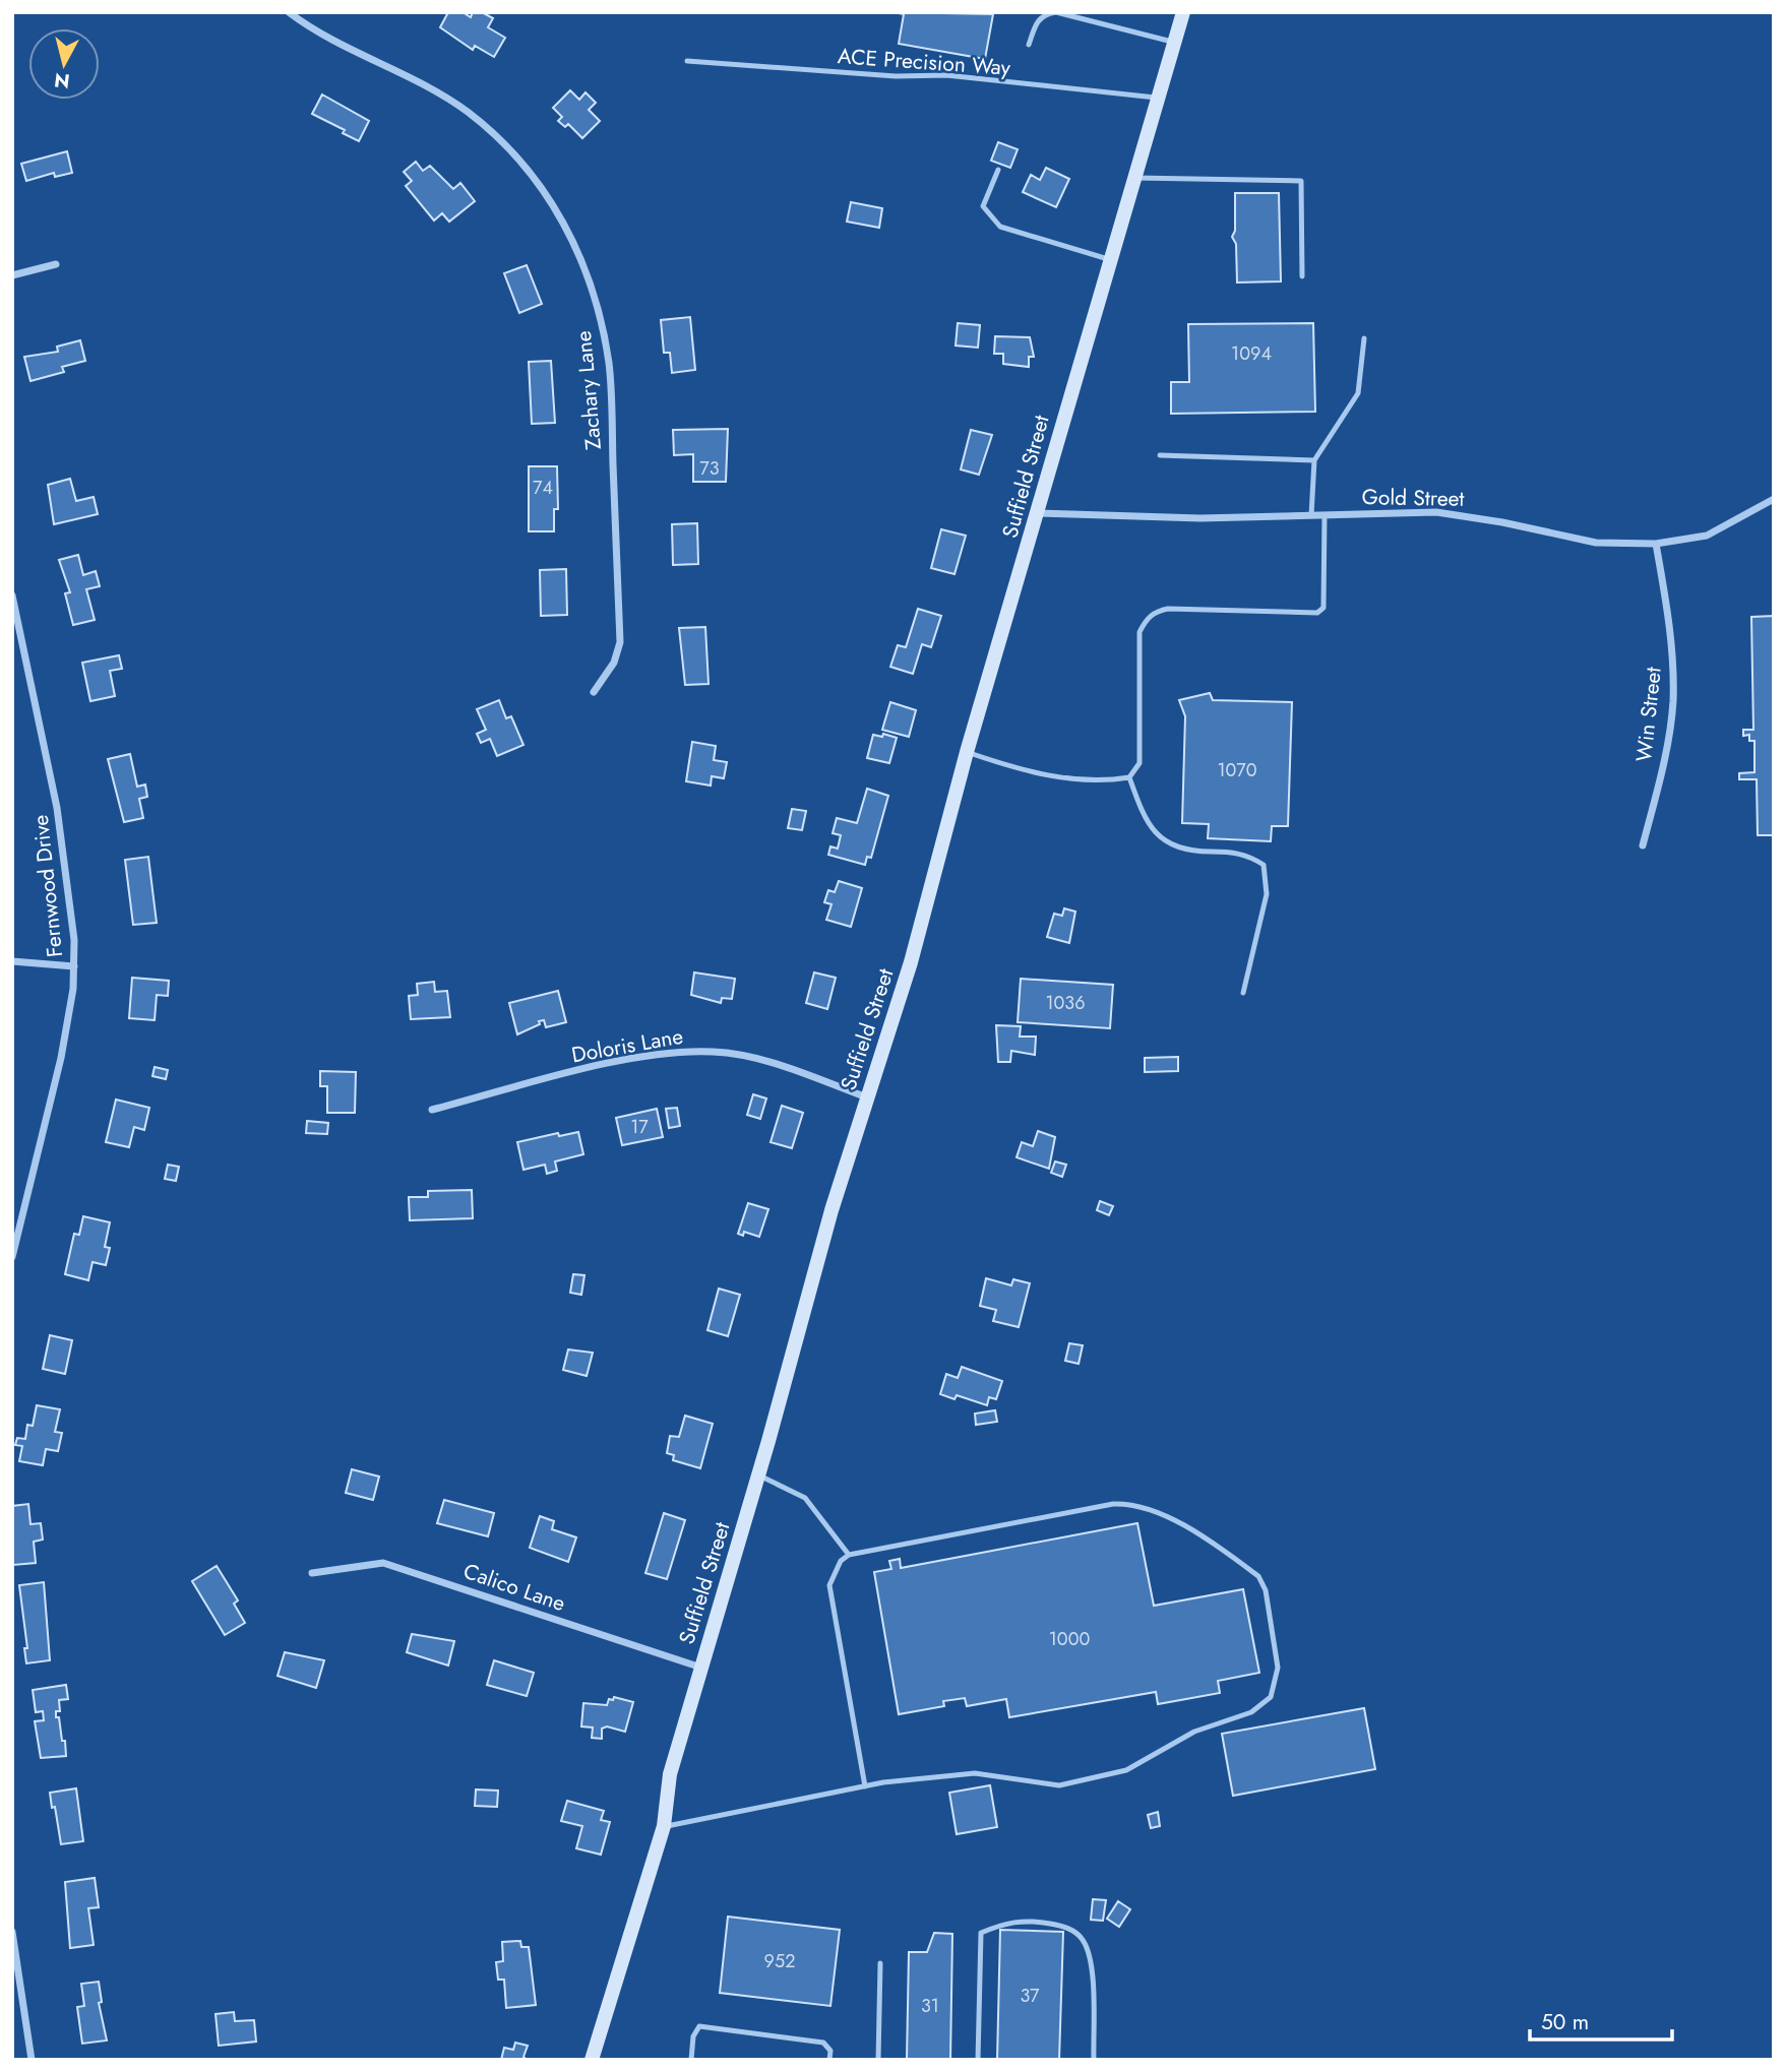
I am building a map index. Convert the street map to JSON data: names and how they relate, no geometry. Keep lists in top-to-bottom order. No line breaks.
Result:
{"streets":{"main road":["Suffield Street"],"street":["Zachary Lane","Gold Street","Win Street","Fernwood Drive","Doloris Lane","Calico Lane"],"lane":["ACE Precision Way"]},"crossings":[["ACE Precision Way","Suffield Street"],["Suffield Street","Gold Street"],["Suffield Street","Doloris Lane"],["Suffield Street","Calico Lane"],["Gold Street","Win Street"]],"house_numbers":["1094","73","74","1070","1036","17","1000","952","37","31"],"scale_bar":"50 m","north":"bottom"}
